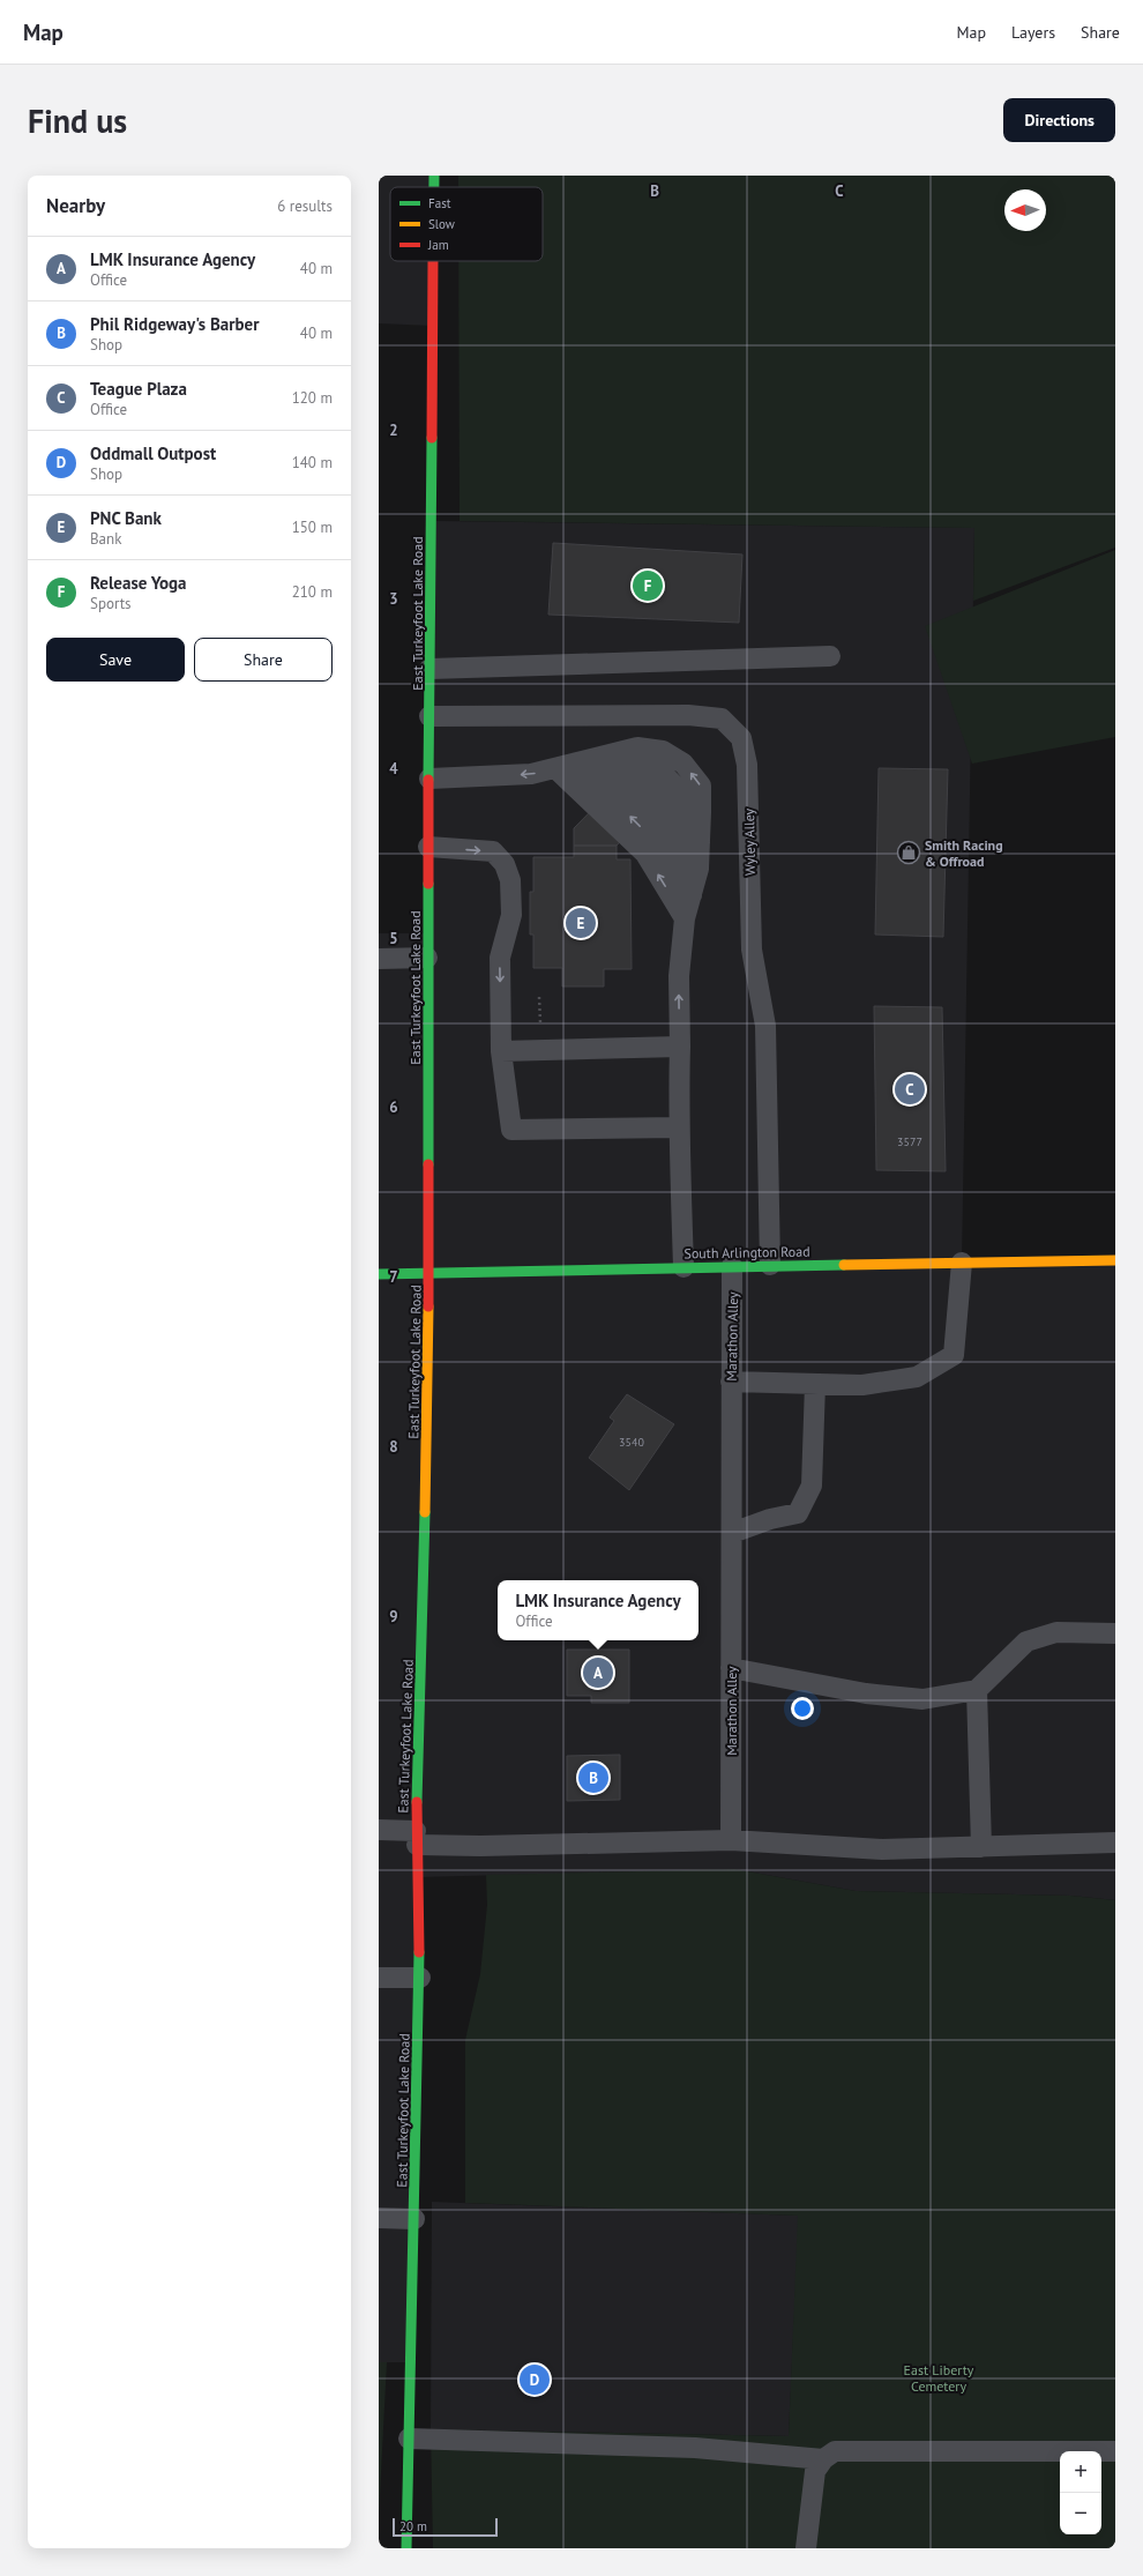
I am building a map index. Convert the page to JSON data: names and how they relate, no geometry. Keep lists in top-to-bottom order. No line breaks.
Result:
{"streets":{"main road":["East Turkeyfoot Lake Road","South Arlington Road"],"lane":["Wyley Alley","Marathon Alley"]},"crossings":[["East Turkeyfoot Lake Road","Wyley Alley"],["East Turkeyfoot Lake Road","South Arlington Road"],["Wyley Alley","South Arlington Road"],["South Arlington Road","Marathon Alley"]],"parks":["East Liberty Cemetery"],"places":{"shop":["Smith Racing & Offroad"]},"house_numbers":["3577","3540"],"legend":["Fast","Slow","Jam"],"scale_bar":"20 m","north":"left","page":{"header":"Map","nav":["Map","Layers","Share"],"buttons":["Directions",["Save","Share"]],"title":"Find us","heading":["Nearby","6 results"],"list":[{"mark":"A","name":"LMK Insurance Agency","note":"Office","value":"40 m"},{"mark":"B","name":"Phil Ridgeway's Barber","note":"Shop","value":"40 m"},{"mark":"C","name":"Teague Plaza","note":"Office","value":"120 m"},{"mark":"D","name":"Oddmall Outpost","note":"Shop","value":"140 m"},{"mark":"E","name":"PNC Bank","note":"Bank","value":"150 m"},{"mark":"F","name":"Release Yoga","note":"Sports","value":"210 m"}],"pins":["F","E","C","A","B","D"],"popup":["LMK Insurance Agency","Office"],"map_buttons":["+","−"],"scale":"20 m"},"grid":{"columns":["B","C"],"rows":["2","3","4","5","6","7","8","9"]}}
